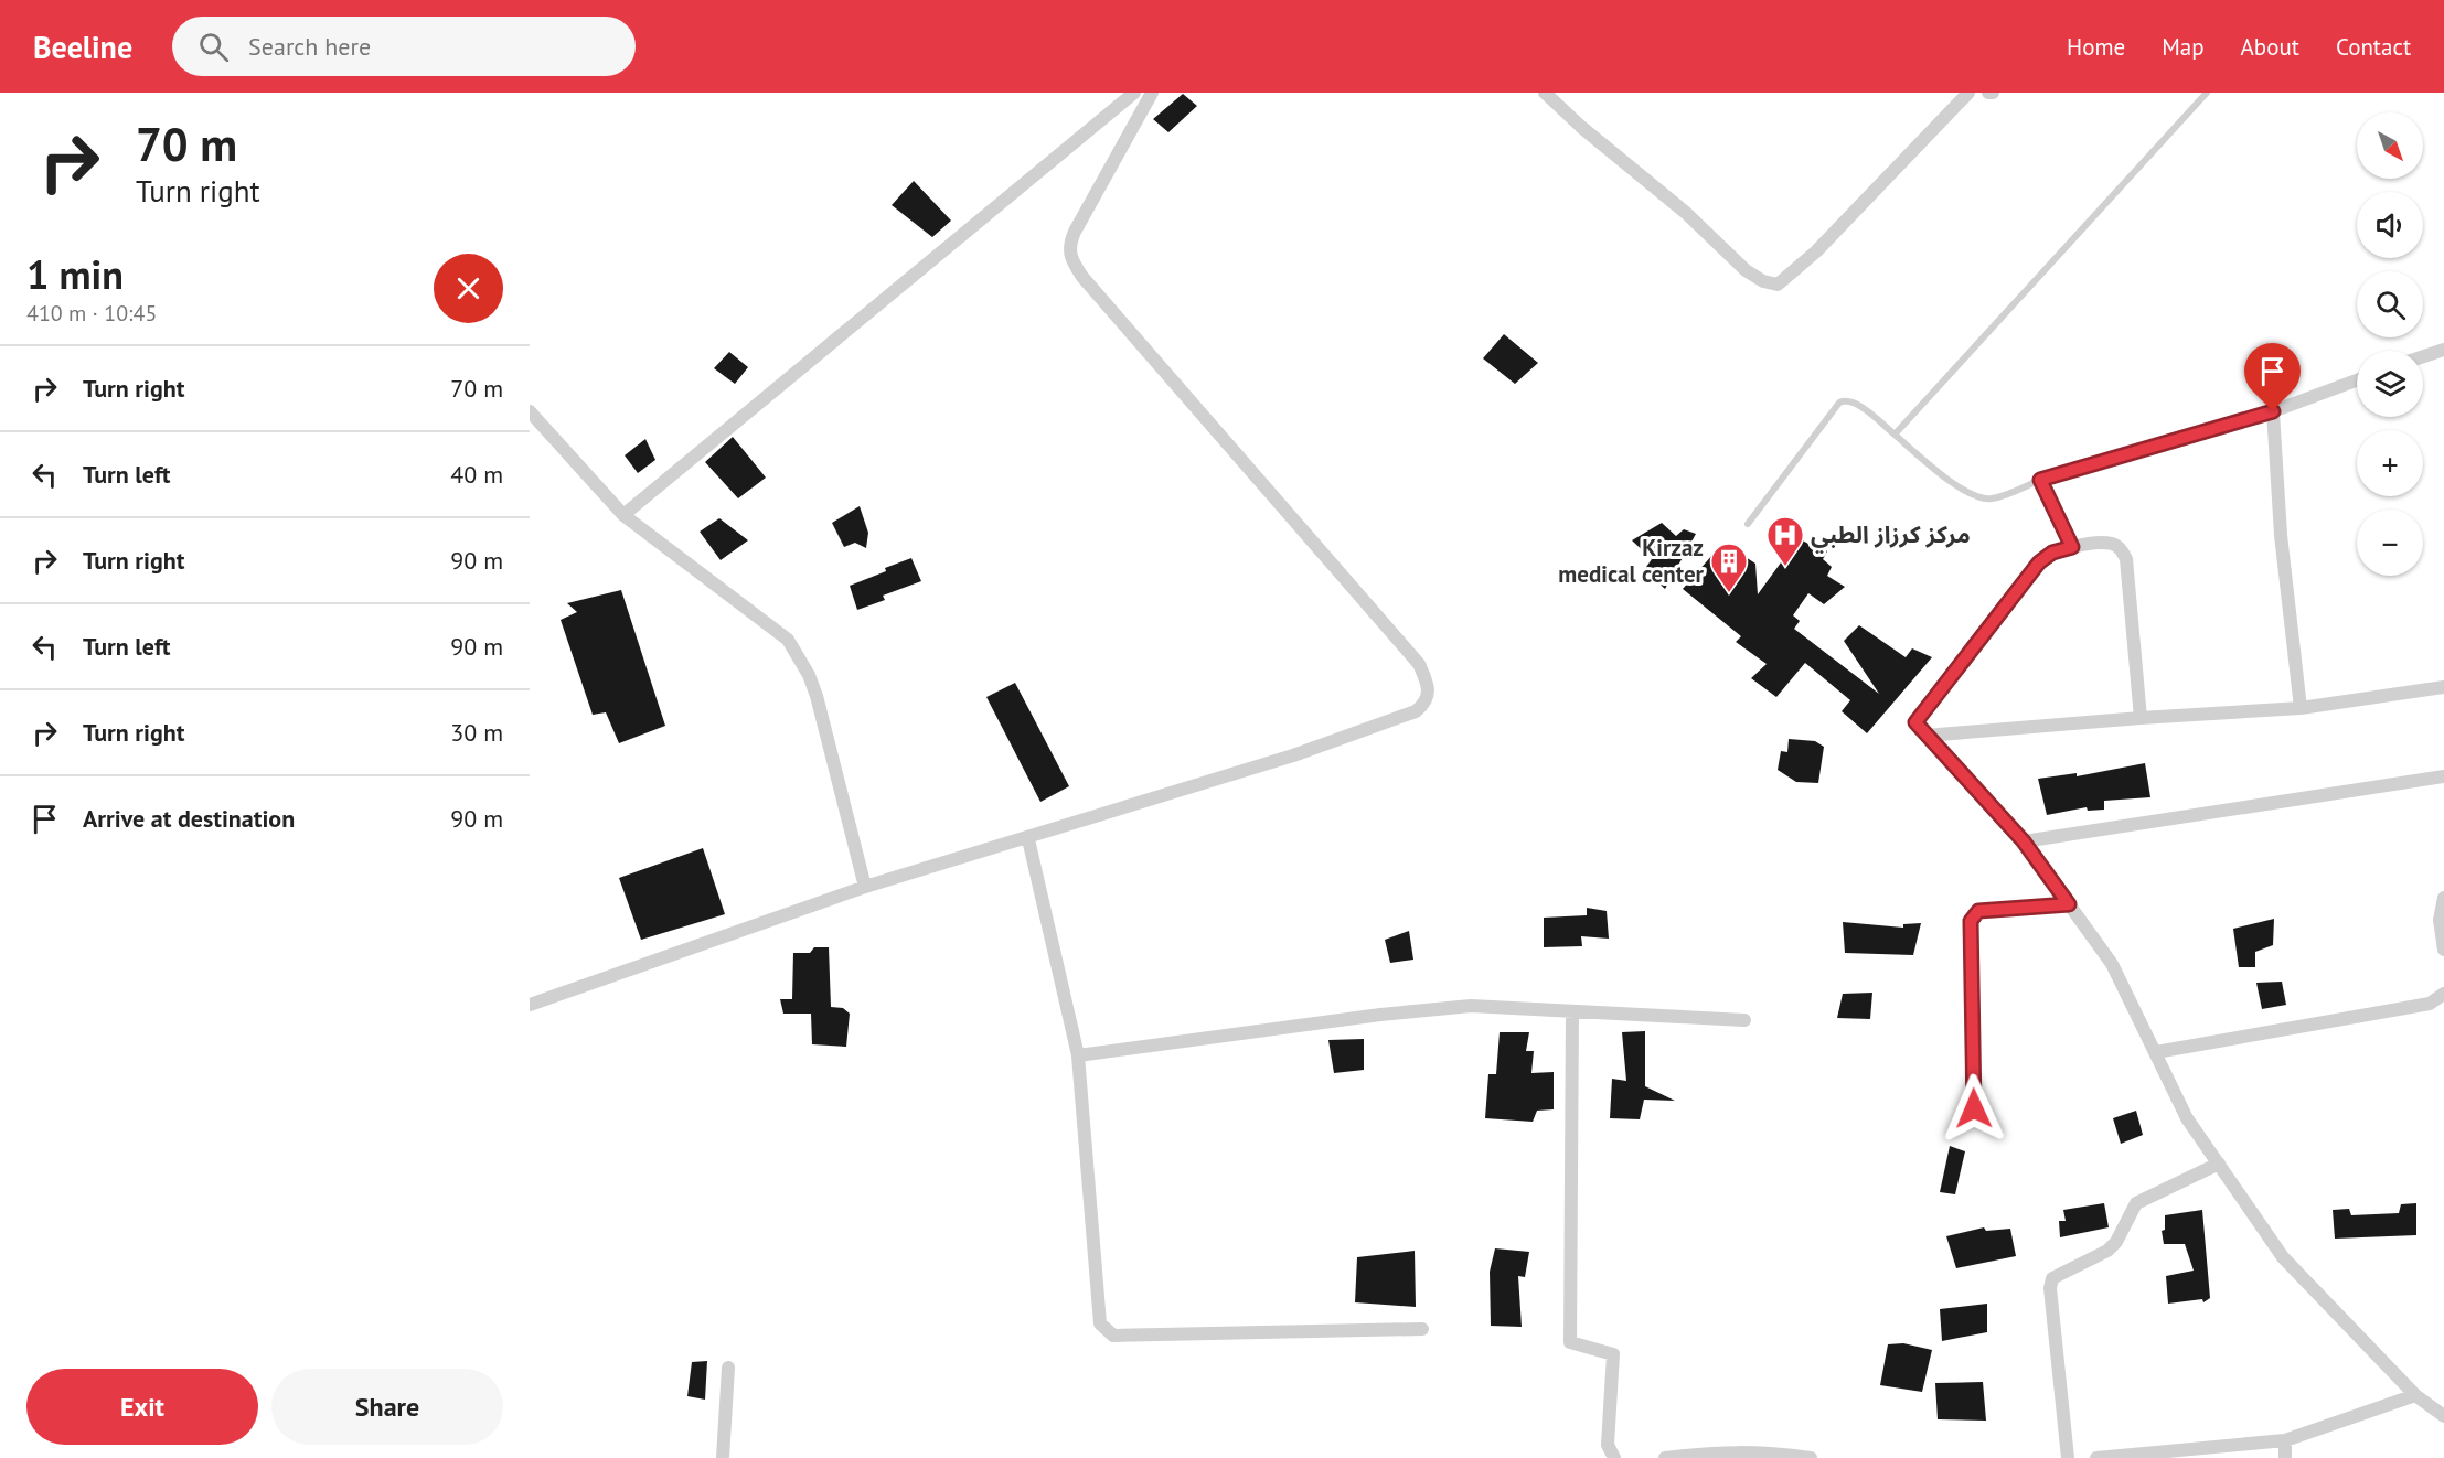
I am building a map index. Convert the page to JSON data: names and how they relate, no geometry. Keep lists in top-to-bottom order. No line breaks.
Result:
{"places":{"hospital":["مركز كرزاز الطبي"],"building":["Kirzaz medical center"]},"north":"bottom right","page":{"header":"Beeline","search":"Search here","nav":["Home","Map","About","Contact"],"turn":["70 m","Turn right"],"map_buttons":["+","−"],"heading":["1 min","410 m · 10:45"],"list":[{"name":"Turn right","value":"70 m"},{"name":"Turn left","value":"40 m"},{"name":"Turn right","value":"90 m"},{"name":"Turn left","value":"90 m"},{"name":"Turn right","value":"30 m"},{"name":"Arrive at destination","value":"90 m"}],"buttons":["Exit","Share"]}}
